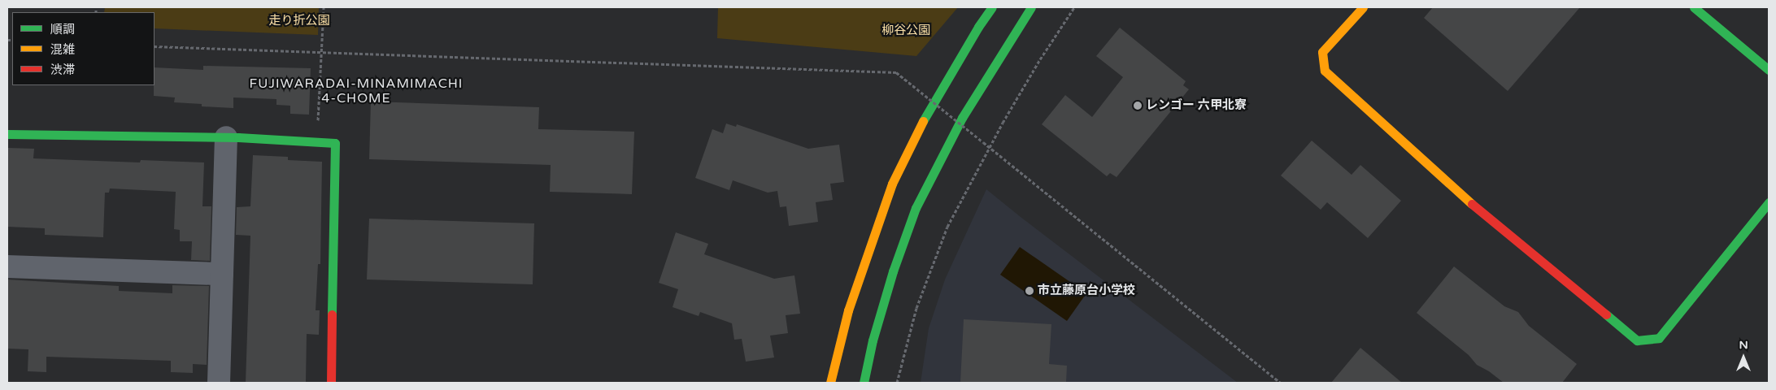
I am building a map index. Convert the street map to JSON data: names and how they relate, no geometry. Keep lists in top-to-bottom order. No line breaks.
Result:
{"districts":["FUJIWARADAI-MINAMIMACHI 4-CHOME"],"parks":["走り折公園","柳谷公園"],"places":["レンゴー 六甲北寮","市立藤原台小学校"],"legend":["順調","混雑","渋滞"],"north":"top"}
